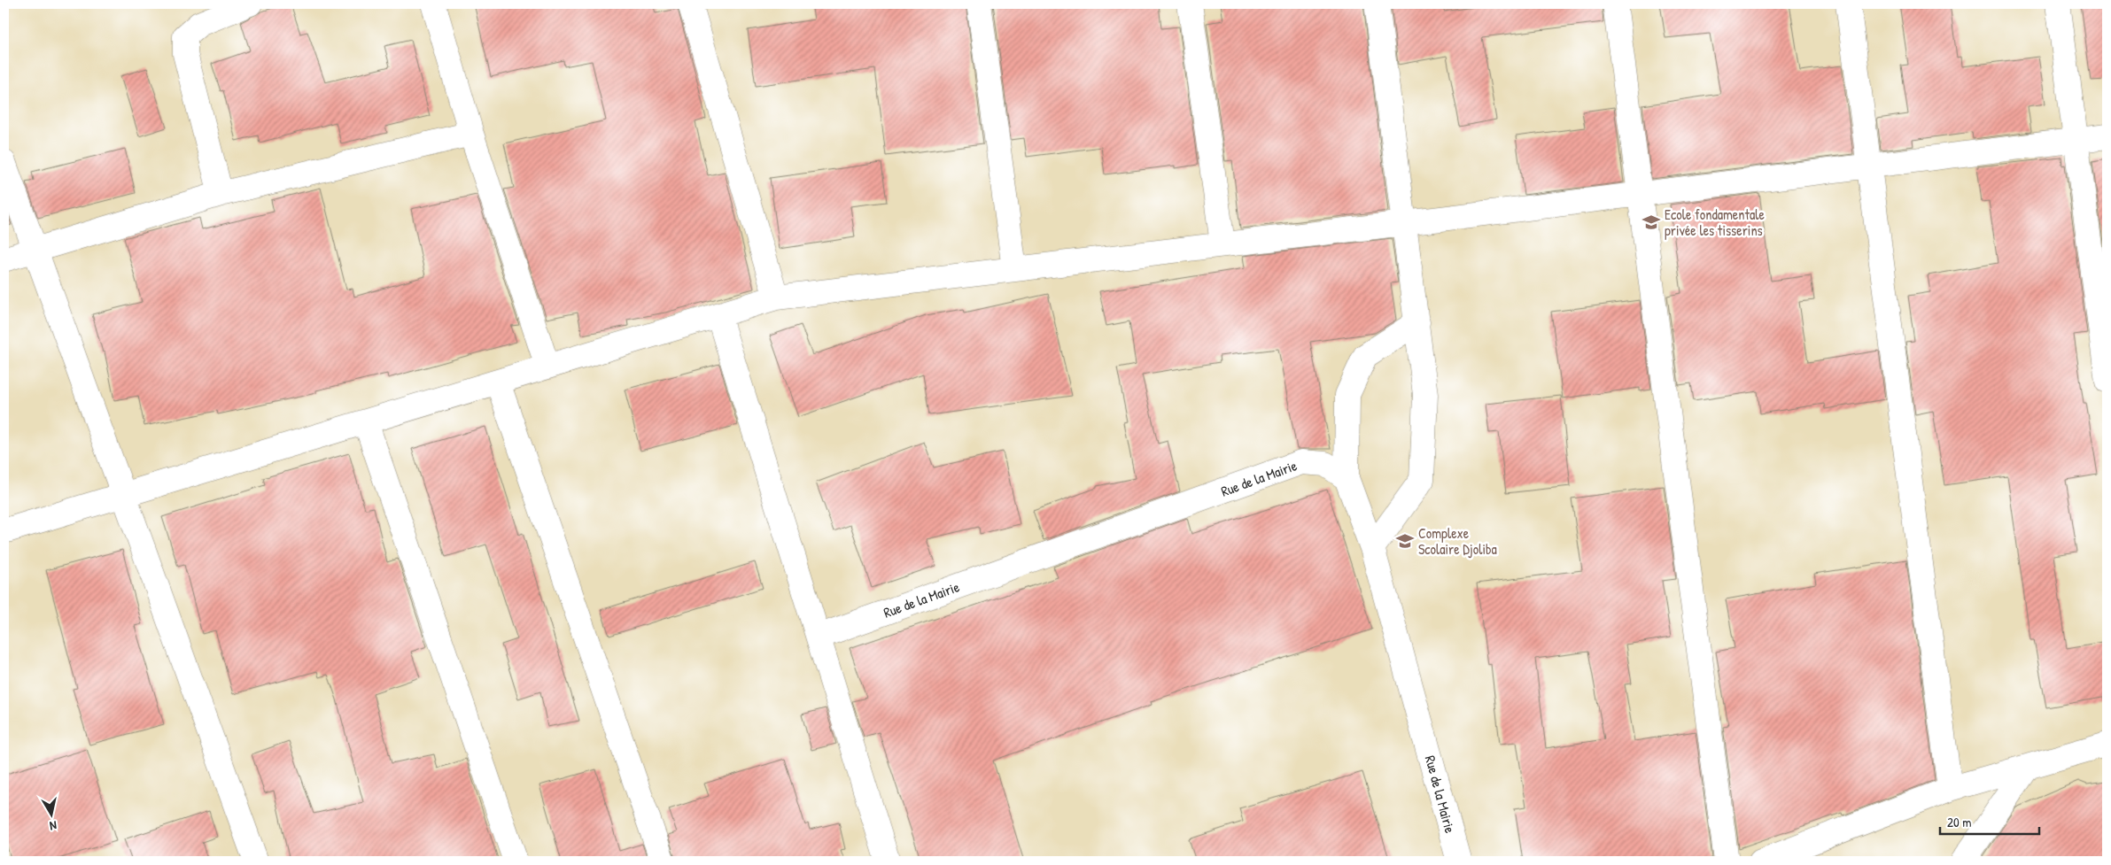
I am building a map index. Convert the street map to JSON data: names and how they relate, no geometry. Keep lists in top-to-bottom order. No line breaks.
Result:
{"streets":{"street":["Rue de la Mairie"]},"places":{"school or university":["Ecole fondamentale privée les tisserins","Complexe Scolaire Djoliba"]},"scale_bar":"20 m","north":"bottom"}
